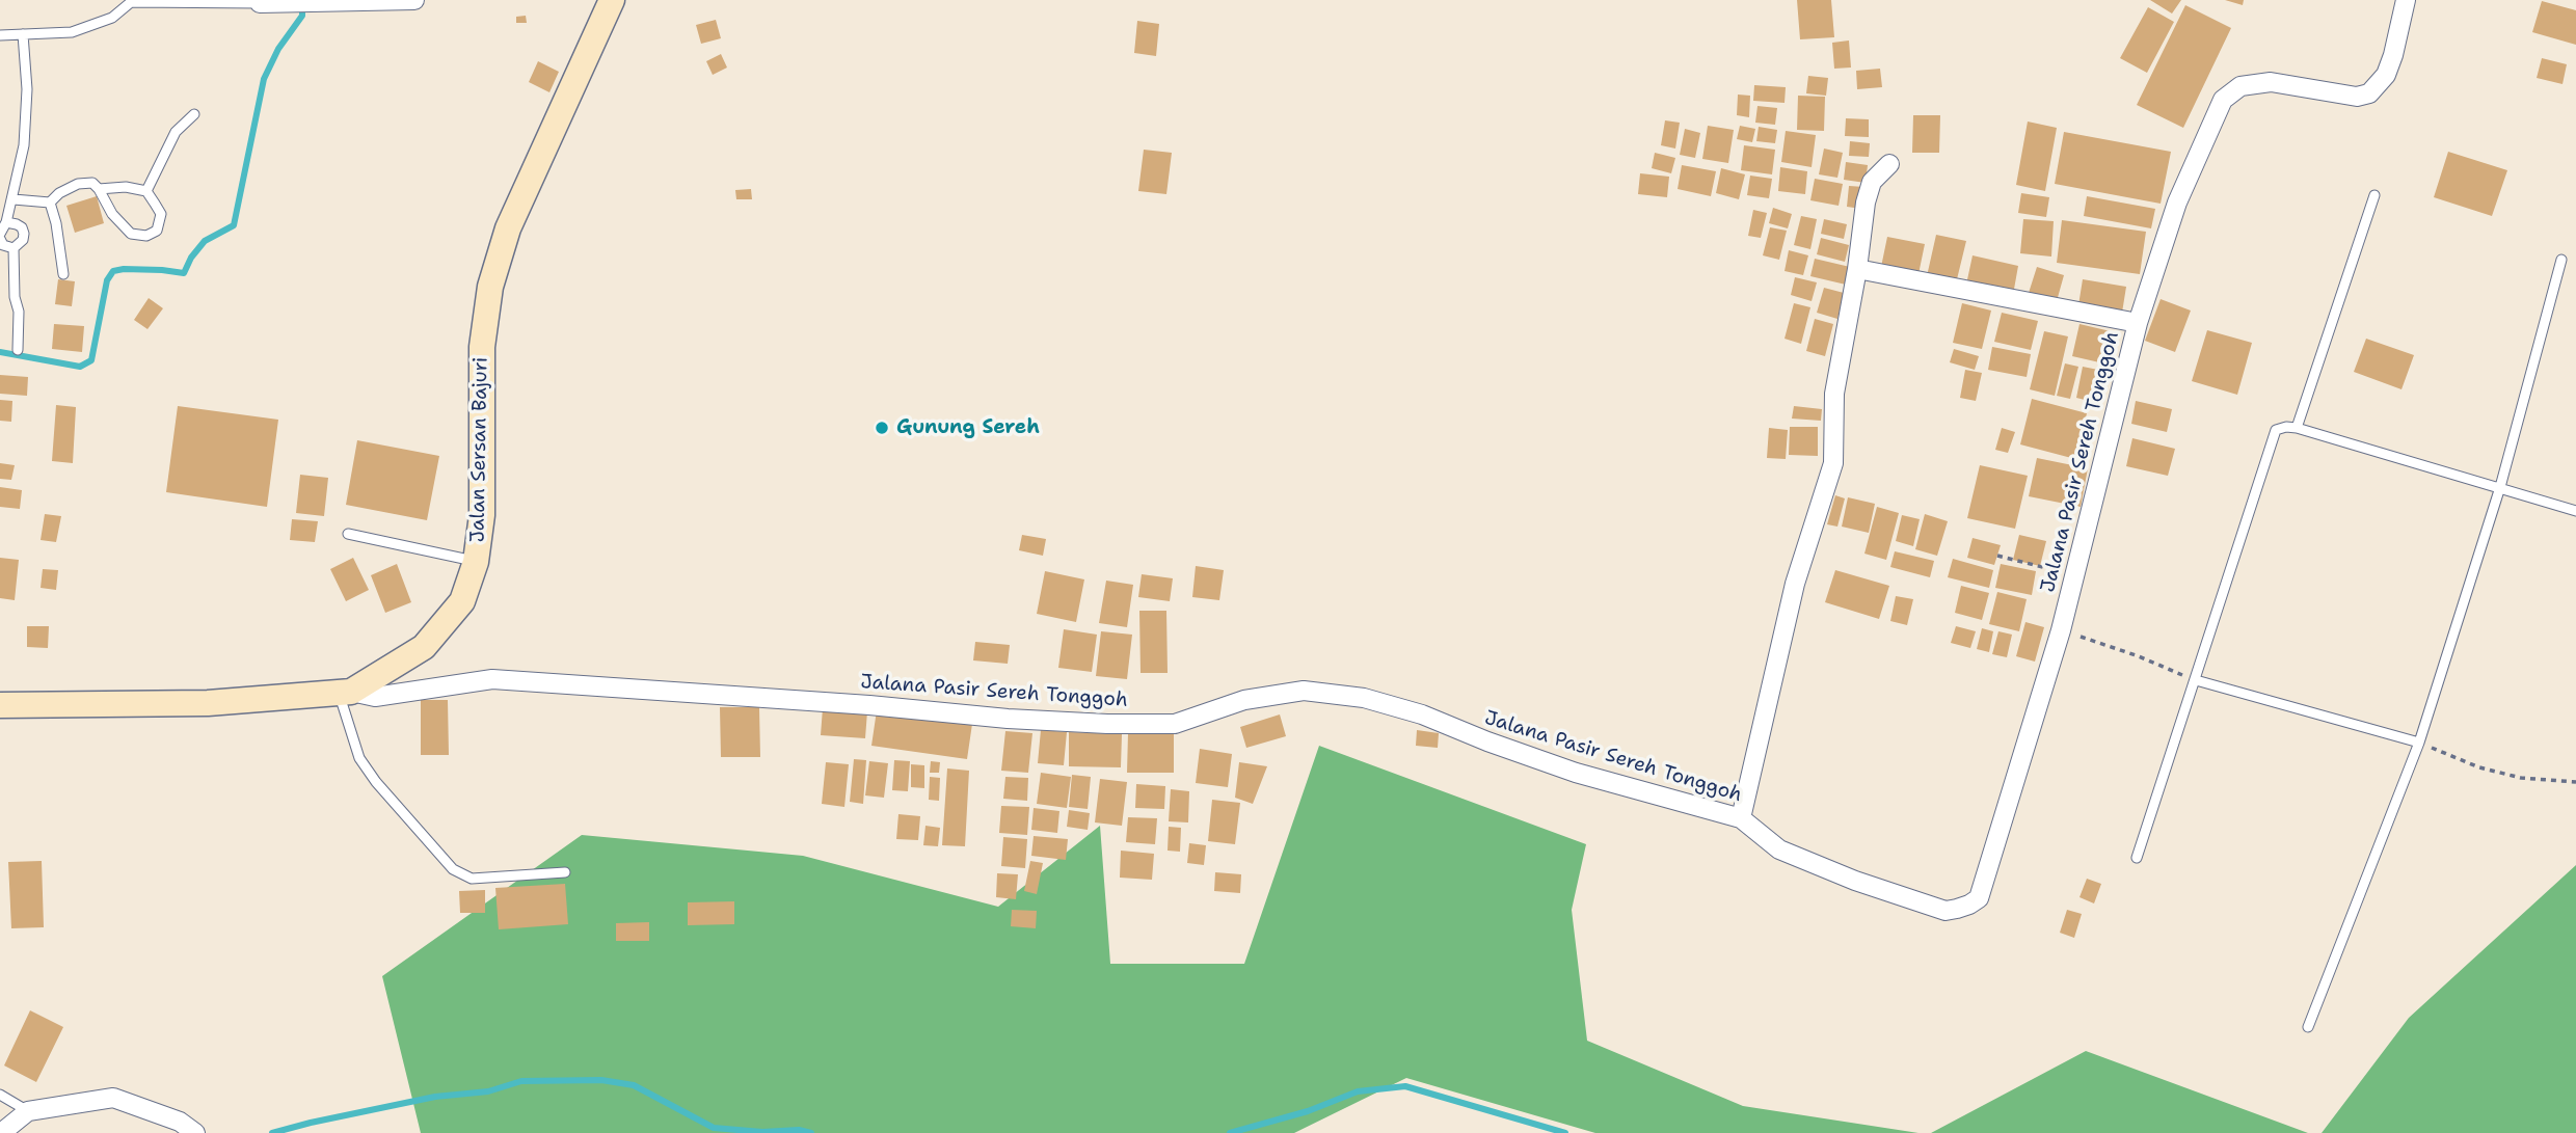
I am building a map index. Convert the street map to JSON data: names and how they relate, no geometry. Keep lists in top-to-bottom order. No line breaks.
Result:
{"streets":{"main road":["Jalan Sersan Bajuri"],"street":["Jalana Pasir Sereh Tonggoh"]},"crossings":[["Jalan Sersan Bajuri","Jalana Pasir Sereh Tonggoh"]],"places":["Gunung Sereh"]}
